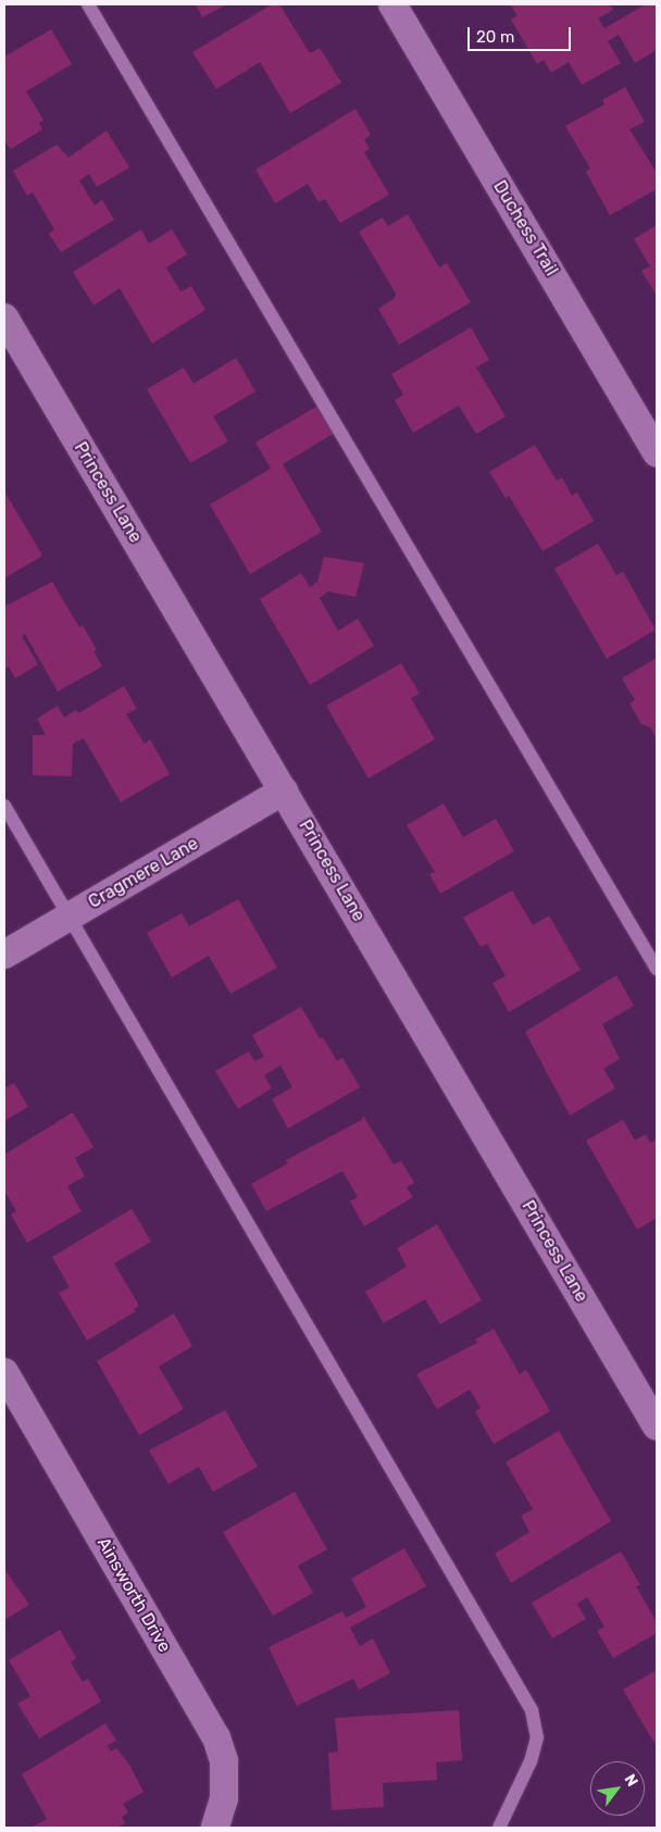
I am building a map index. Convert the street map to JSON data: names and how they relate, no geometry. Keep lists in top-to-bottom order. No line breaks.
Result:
{"streets":{"street":["Duchess Trail","Princess Lane","Cragmere Lane","Ainsworth Drive"]},"crossings":[["Princess Lane","Cragmere Lane"]],"scale_bar":"20 m","north":"top right"}
